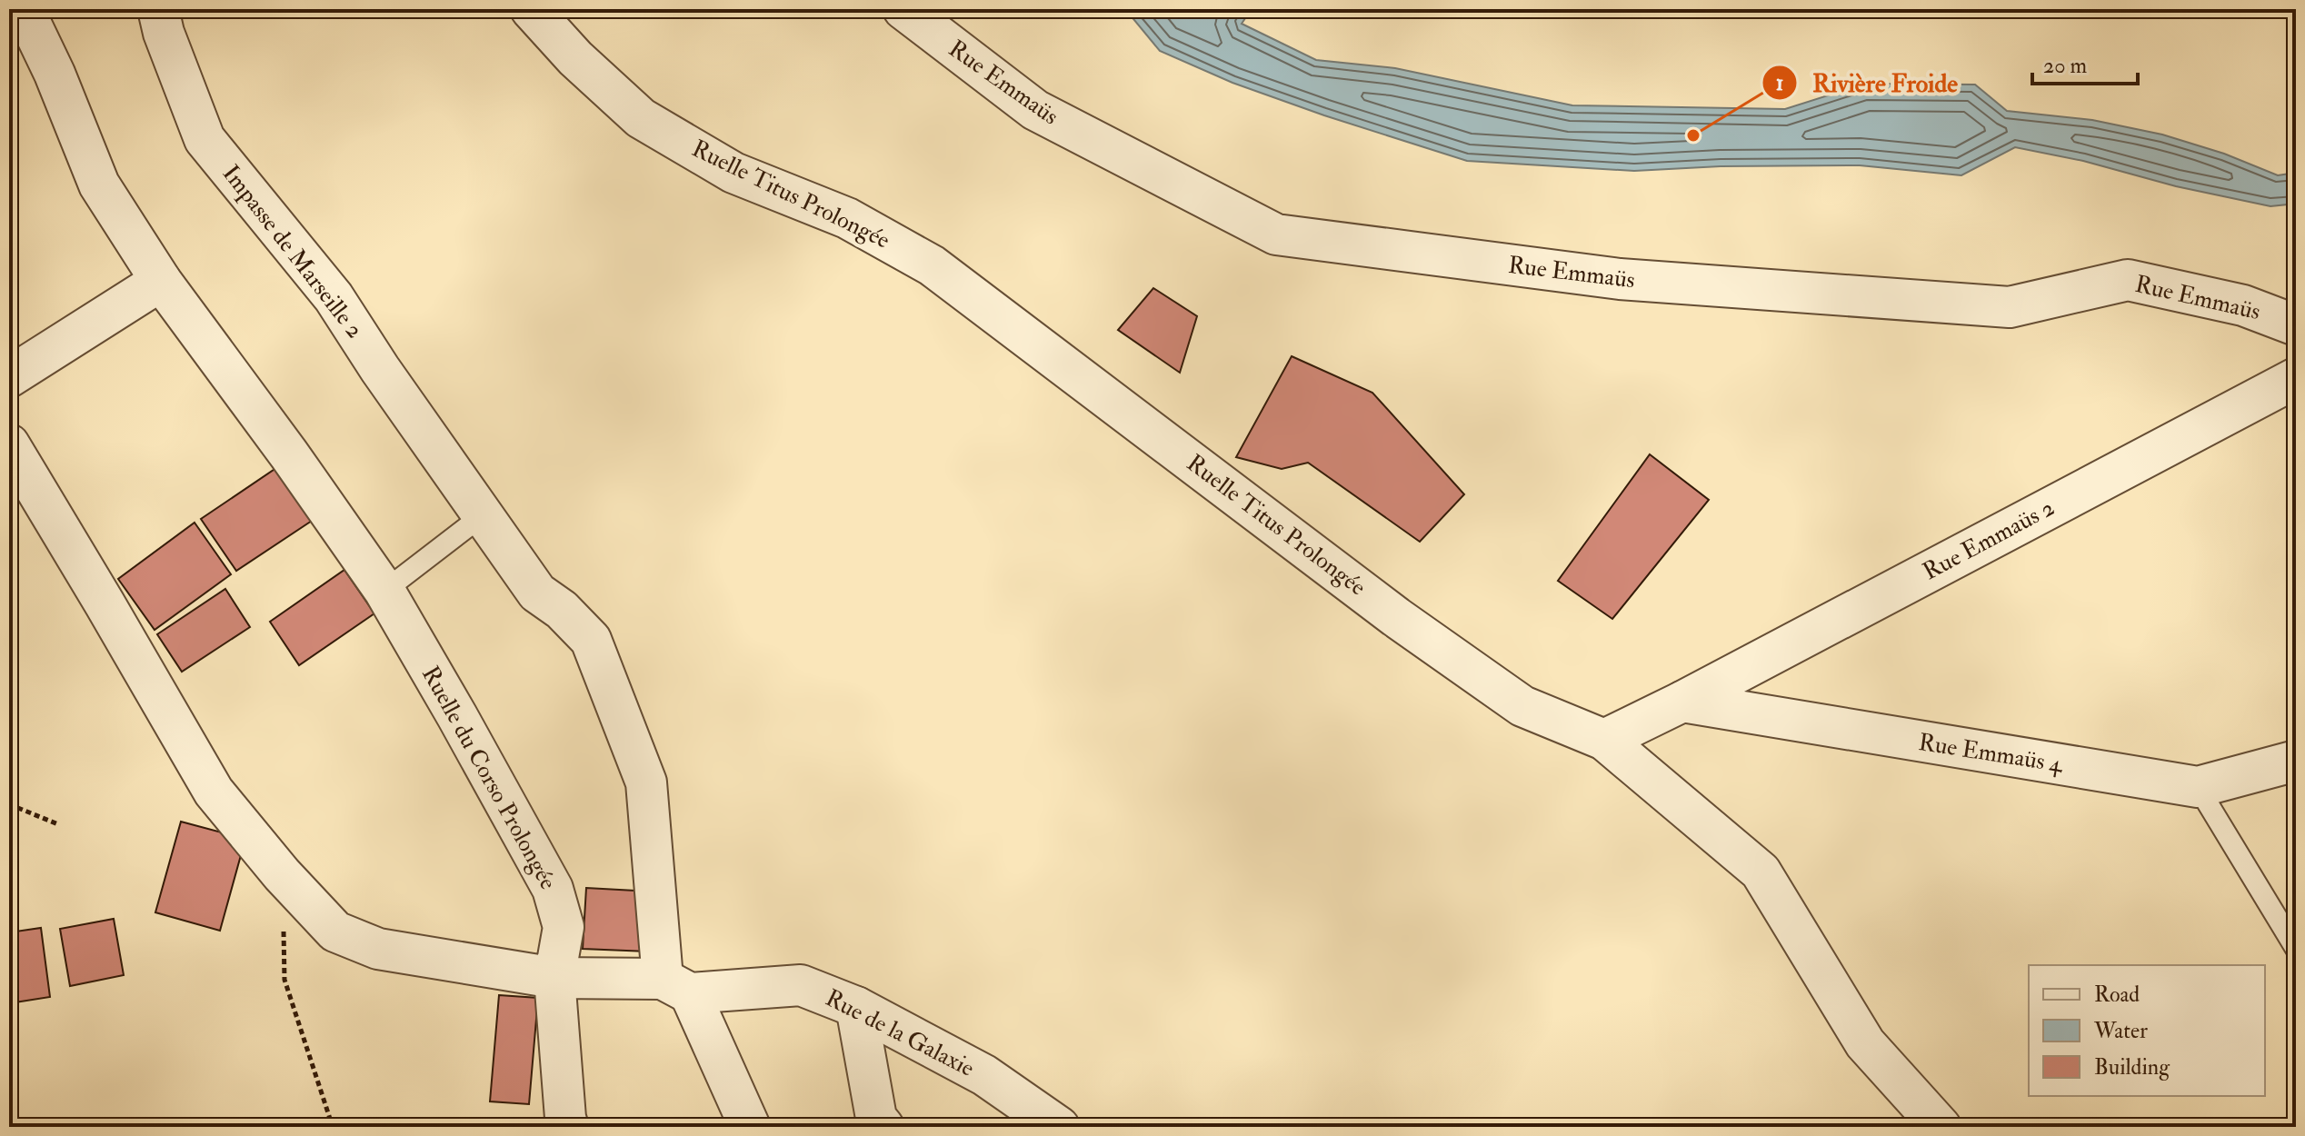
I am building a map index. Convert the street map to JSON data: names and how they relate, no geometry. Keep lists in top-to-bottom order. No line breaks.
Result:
{"streets":{"street":["Rue Emmaüs","Ruelle Titus Prolongée","Impasse de Marseille 2","Rue Emmaüs 2","Rue Emmaüs 4","Ruelle du Corso Prolongée","Rue de la Galaxie"]},"crossings":[["Ruelle Titus Prolongée","Rue Emmaüs 2"],["Impasse de Marseille 2","Rue de la Galaxie"],["Rue Emmaüs 2","Rue Emmaüs 4"],["Ruelle du Corso Prolongée","Rue de la Galaxie"]],"places":["Rivière Froide"],"legend":["Road","Water","Building"],"scale_bar":"20 m"}
